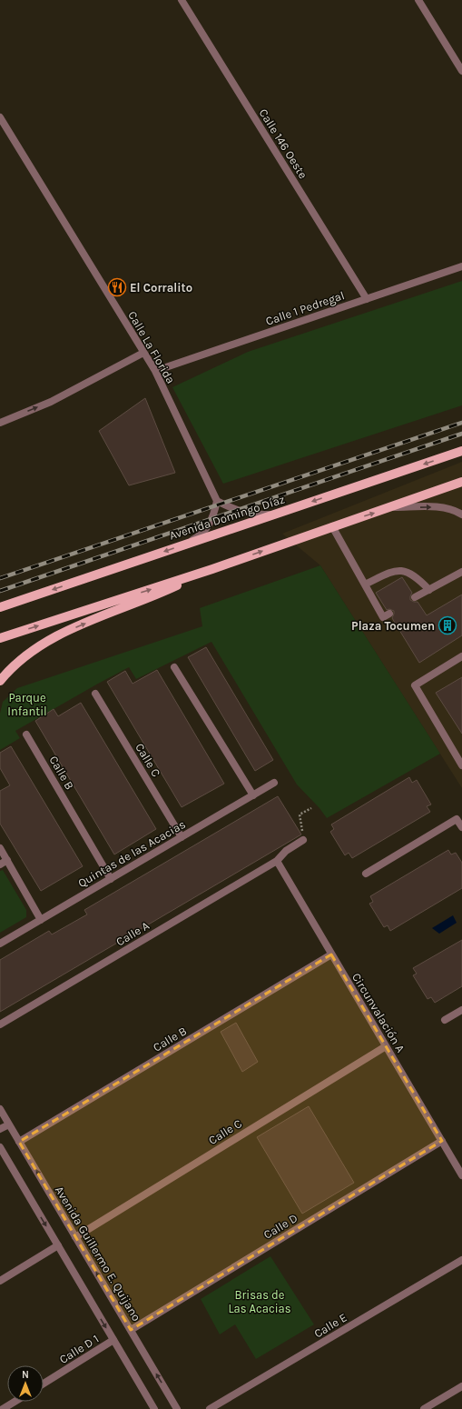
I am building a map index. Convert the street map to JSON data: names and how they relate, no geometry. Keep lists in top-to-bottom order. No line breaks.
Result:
{"streets":{"main road":["Avenida Domingo Díaz"],"street":["Calle 146 Oeste","Calle 1 Pedregal","Calle La Florida","Calle C","Calle B","Quintas de las Acacias","Calle A","Circunvalación A","Calle D","Avenida Guillermo E. Quijano","Calle E","Calle D 1"]},"crossings":[["Calle 146 Oeste","Calle 1 Pedregal"],["Calle 1 Pedregal","Calle La Florida"],["Calle C","Quintas de las Acacias"],["Calle C","Circunvalación A"],["Calle C","Avenida Guillermo E. Quijano"],["Calle B","Quintas de las Acacias"],["Calle B","Circunvalación A"],["Calle B","Avenida Guillermo E. Quijano"],["Calle A","Circunvalación A"],["Circunvalación A","Calle D"],["Calle D","Avenida Guillermo E. Quijano"]],"parks":["Parque Infantil","Brisas de Las Acacias"],"places":{"restaurant":["El Corralito"],"building":["Plaza Tocumen"]},"north":"top"}
